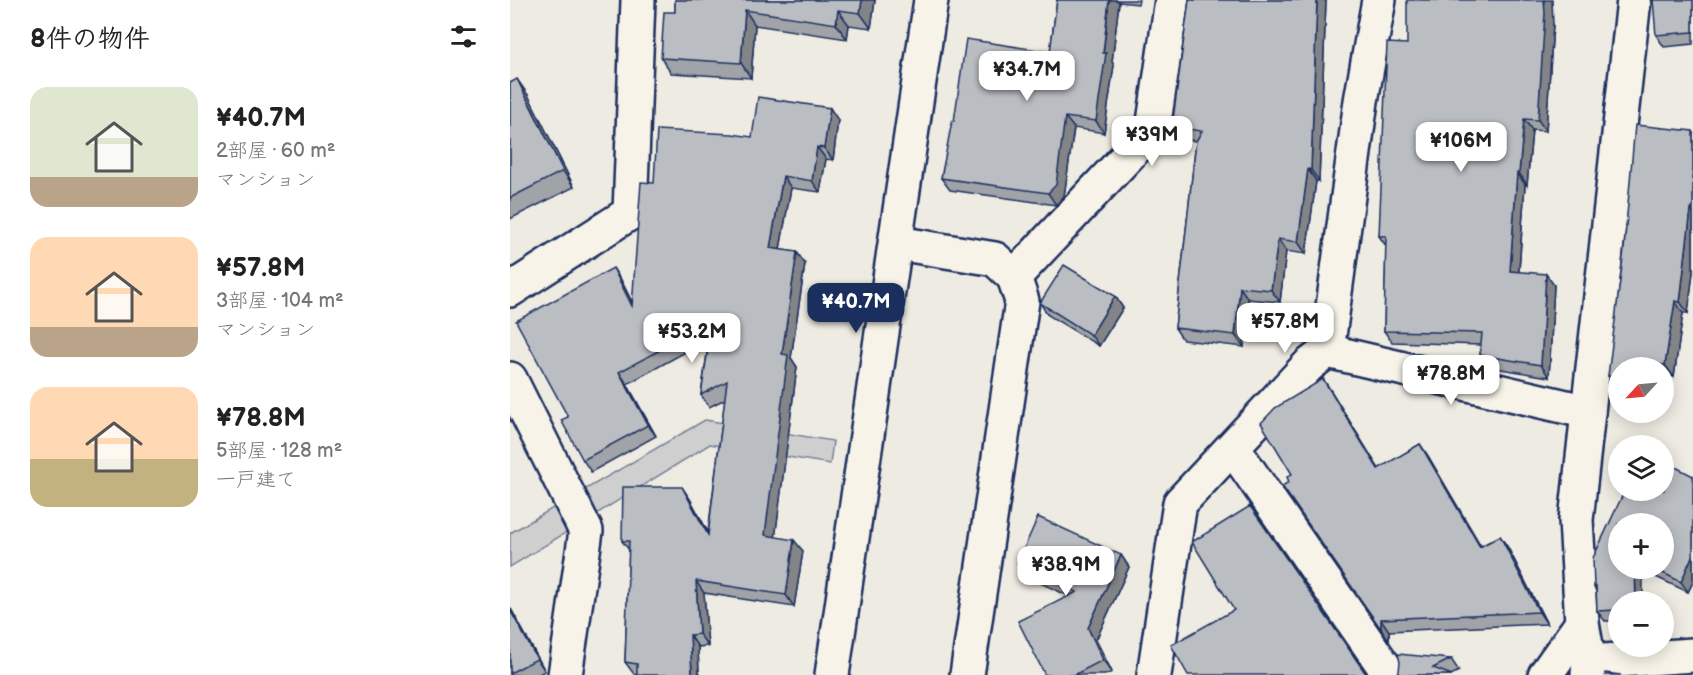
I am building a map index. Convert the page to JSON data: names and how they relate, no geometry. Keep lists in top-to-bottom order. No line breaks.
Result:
{"north":"bottom left","page":{"heading":"8件の物件","price":["¥34.7M","¥39M","¥106M","¥40.7M","¥57.8M","¥53.2M","¥78.8M","¥38.9M"],"list":[{"name":"¥40.7M","note":"2部屋 · 60 m² · マンション"},{"name":"¥57.8M","note":"3部屋 · 104 m² · マンション"},{"name":"¥78.8M","note":"5部屋 · 128 m² · 一戸建て"}],"map_buttons":["+","−"]}}
